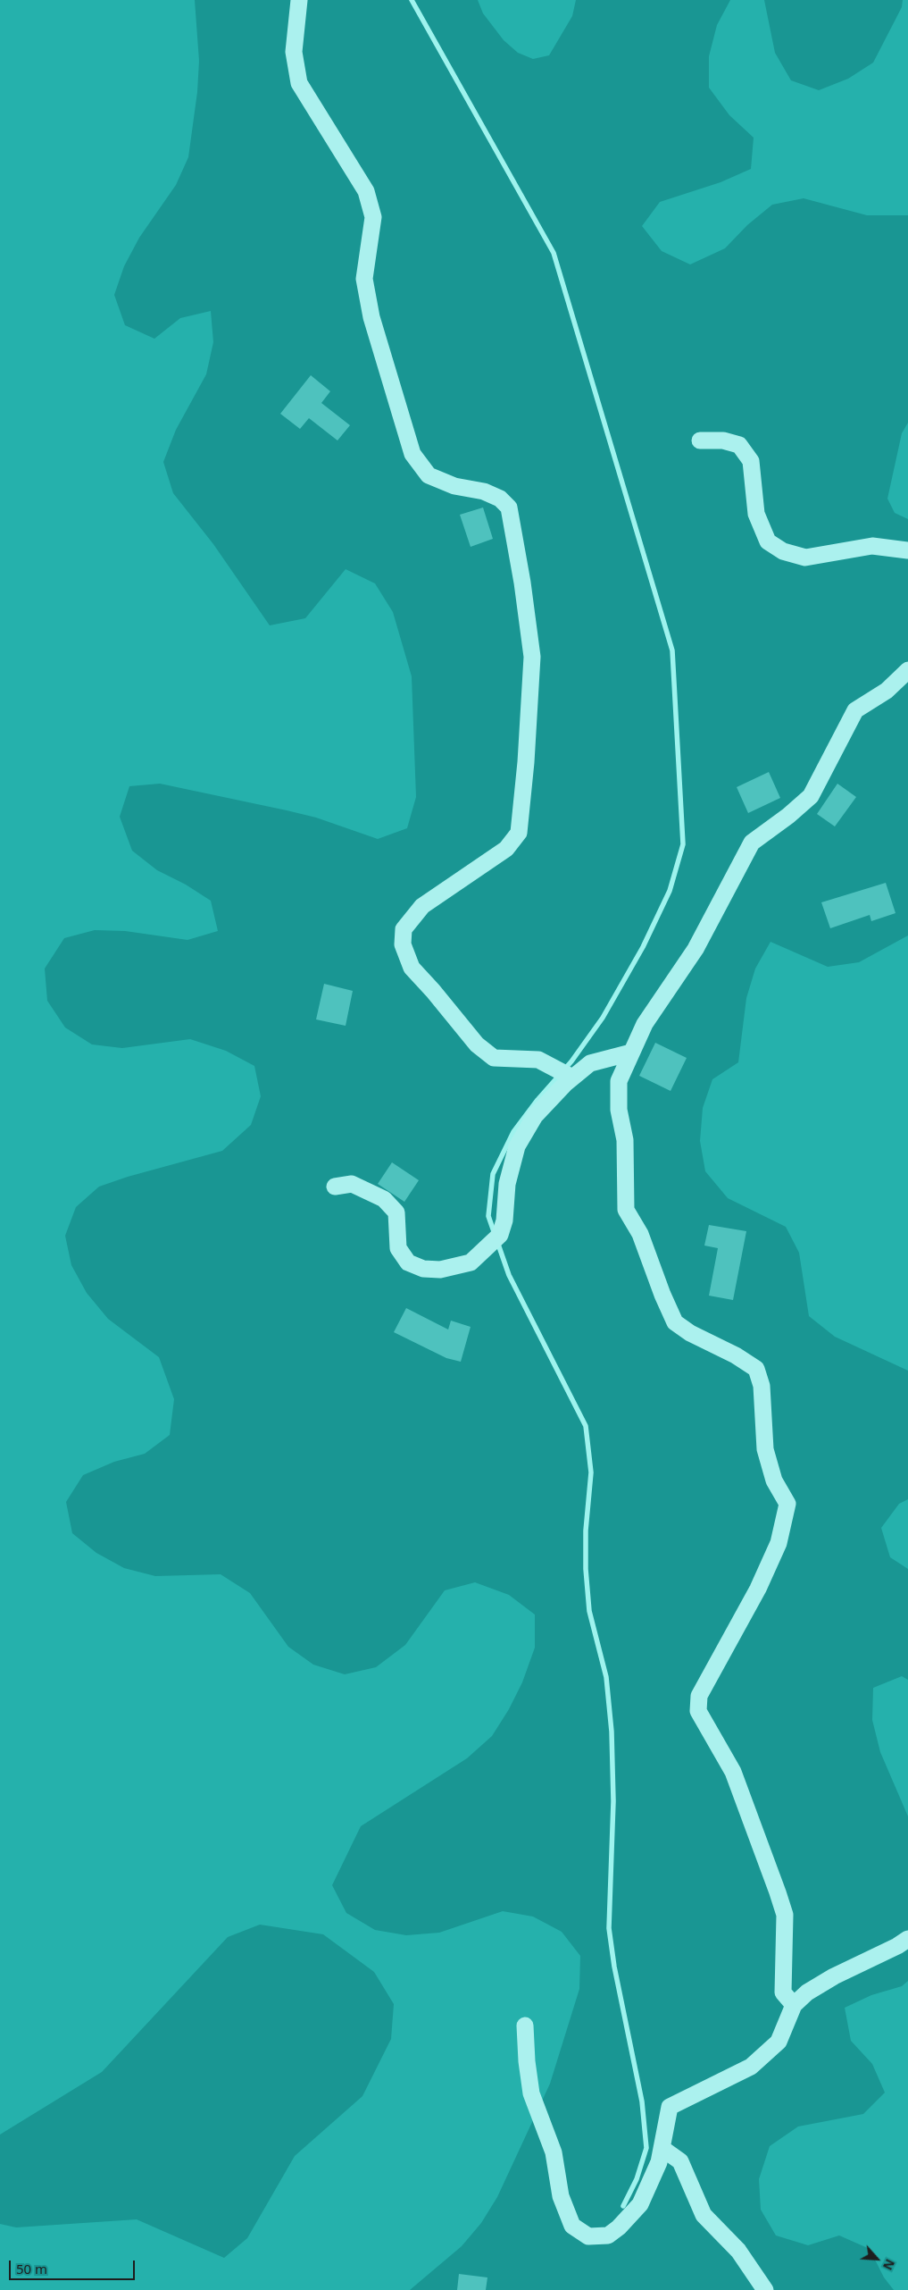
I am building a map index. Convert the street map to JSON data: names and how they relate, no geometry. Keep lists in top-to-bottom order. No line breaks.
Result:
{"scale_bar":"50 m","north":"bottom right"}
